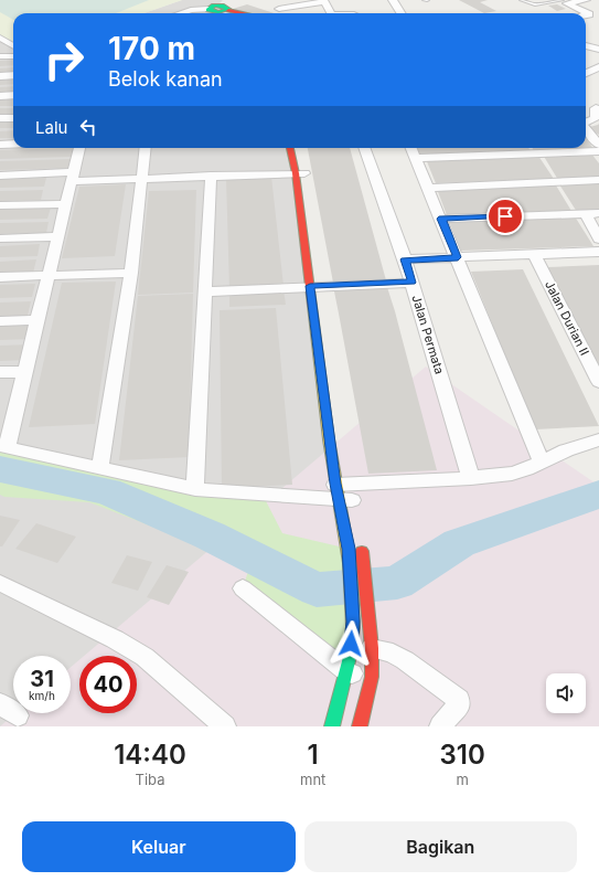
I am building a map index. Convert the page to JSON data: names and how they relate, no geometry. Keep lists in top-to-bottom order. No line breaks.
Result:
{"streets":{"street":["Jalan Durian II","Jalan Permata"]},"page":{"turn":["170 m","Belok kanan"],"then":"Lalu","speed":"31 km/h","limit":"40","eta":["14:40","Tiba","1","mnt","310","m"],"buttons":["Keluar","Bagikan"]}}
